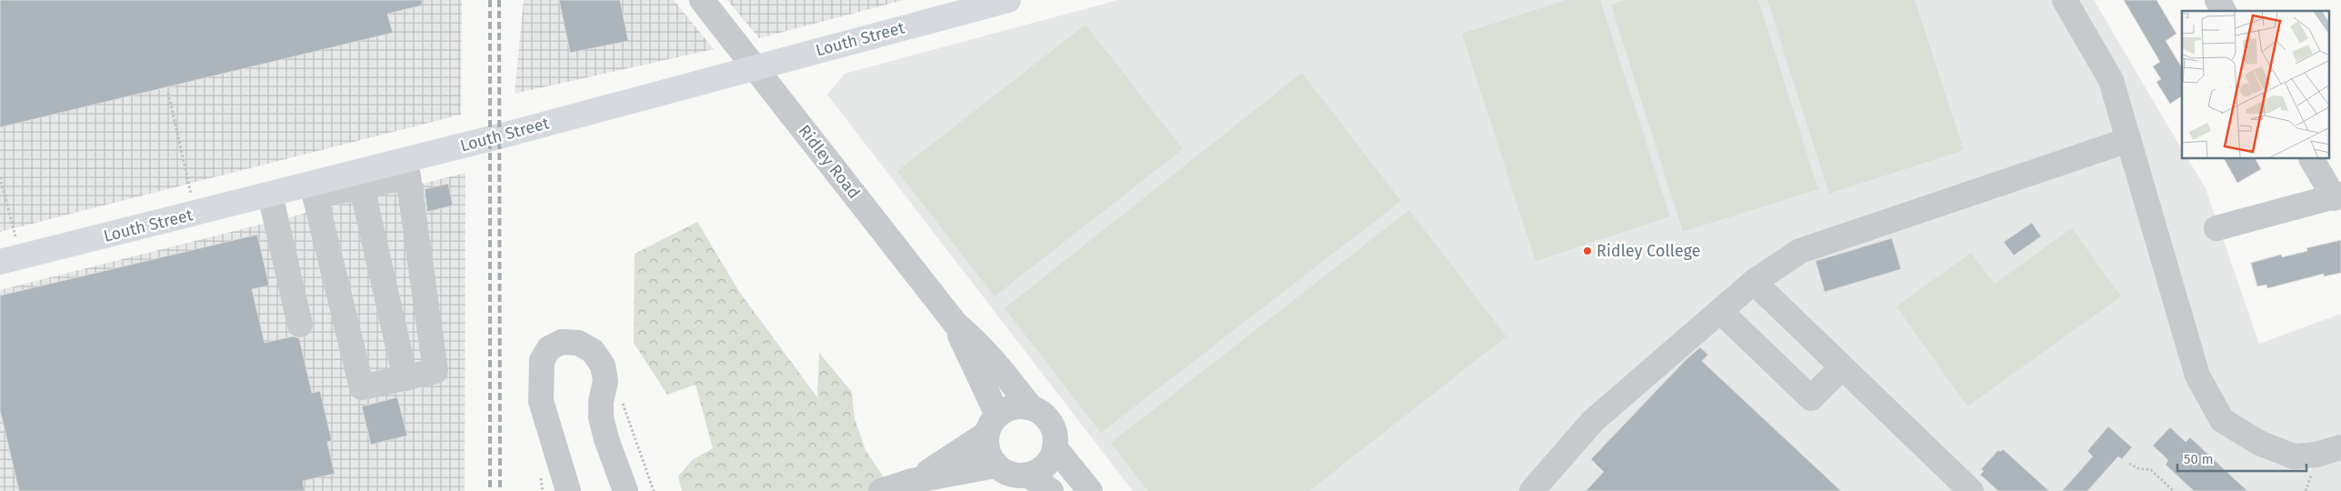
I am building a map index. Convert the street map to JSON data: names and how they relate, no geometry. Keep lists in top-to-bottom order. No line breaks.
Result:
{"streets":{"main road":["Louth Street"],"street":["Ridley Road"]},"crossings":[["Louth Street","Ridley Road"]],"places":["Ridley College"],"scale_bar":"50 m"}
